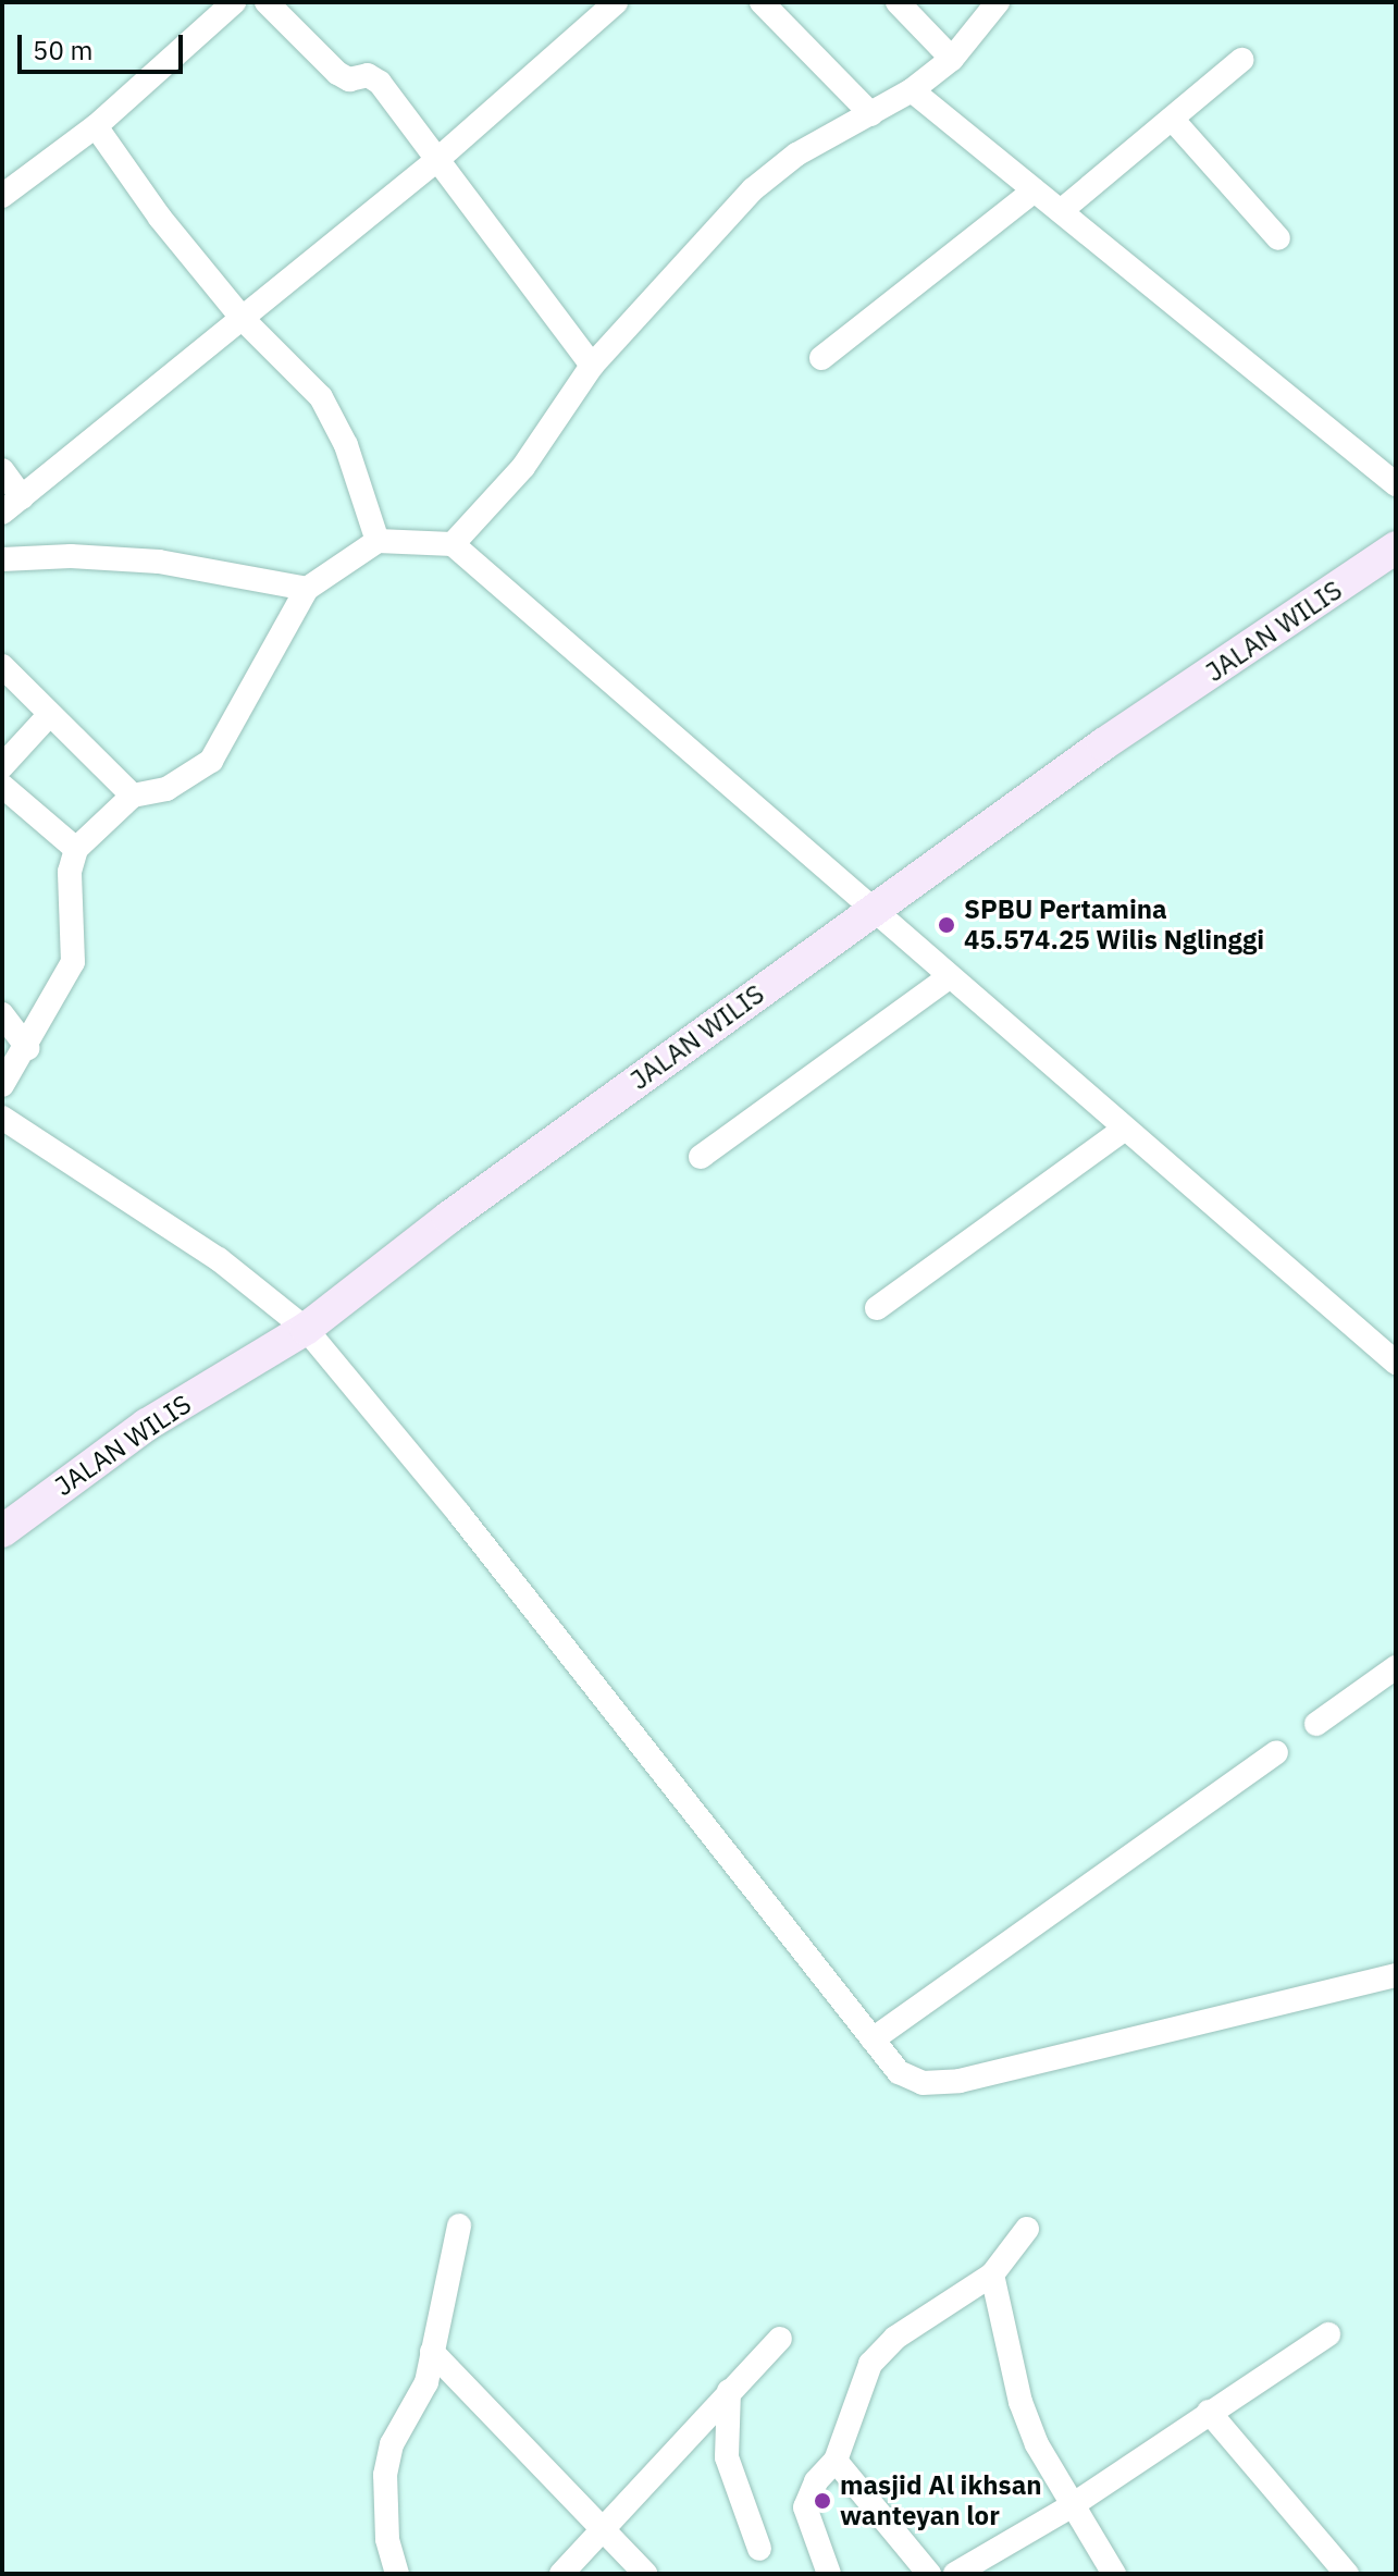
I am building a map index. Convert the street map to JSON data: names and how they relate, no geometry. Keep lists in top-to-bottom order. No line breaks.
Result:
{"streets":{"main road":["JALAN WILIS"]},"places":["SPBU Pertamina 45.574.25 Wilis Nglinggi","masjid Al ikhsan wanteyan lor"],"scale_bar":"50 m"}
